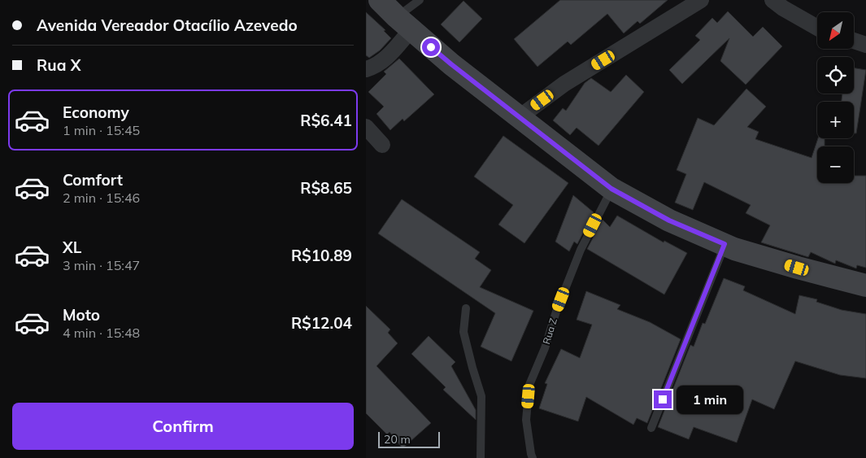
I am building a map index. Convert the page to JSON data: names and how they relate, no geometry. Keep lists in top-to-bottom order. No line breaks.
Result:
{"streets":{"lane":["Rua Z"]},"scale_bar":"20 m","north":"bottom left","page":{"banner":["Avenida Vereador Otacílio Azevedo","Rua X"],"map_buttons":["+","−"],"list":[{"name":"Economy","note":"1 min · 15:45","value":"R$6.41"},{"name":"Comfort","note":"2 min · 15:46","value":"R$8.65"},{"name":"XL","note":"3 min · 15:47","value":"R$10.89"},{"name":"Moto","note":"4 min · 15:48","value":"R$12.04"}],"bubble":"1 min","buttons":"Confirm","scale":"20 m"}}
